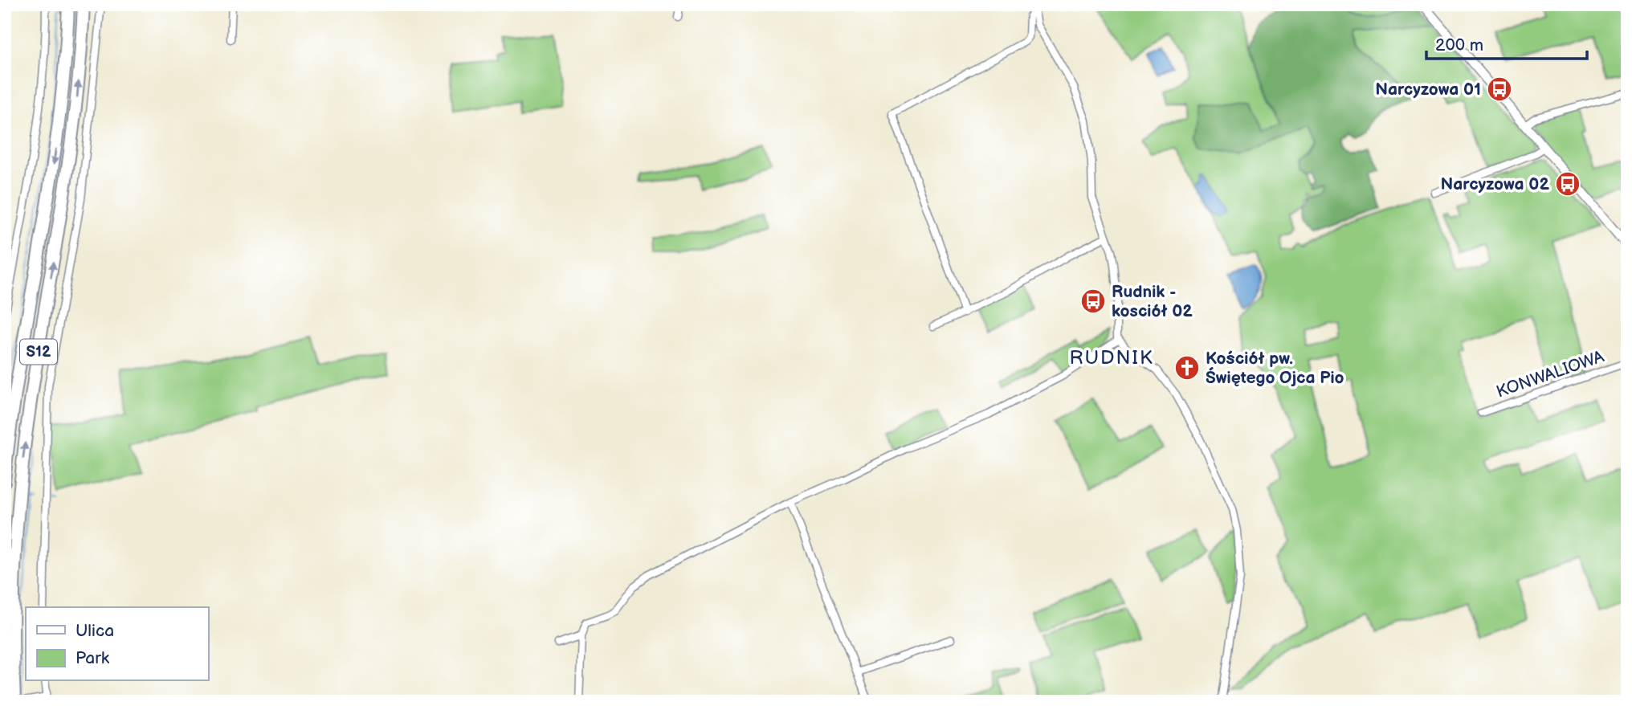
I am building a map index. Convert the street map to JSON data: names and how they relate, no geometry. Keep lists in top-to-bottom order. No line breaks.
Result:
{"streets":{"highway":["S12"],"street":["KONWALIOWA"]},"districts":["RUDNIK"],"places":{"bus stop":["Narcyzowa 01","Narcyzowa 02","Rudnik - kosciół 02"],"church":["Kościół pw. Świętego Ojca Pio"]},"legend":["Ulica","Park"],"scale_bar":"200 m"}
